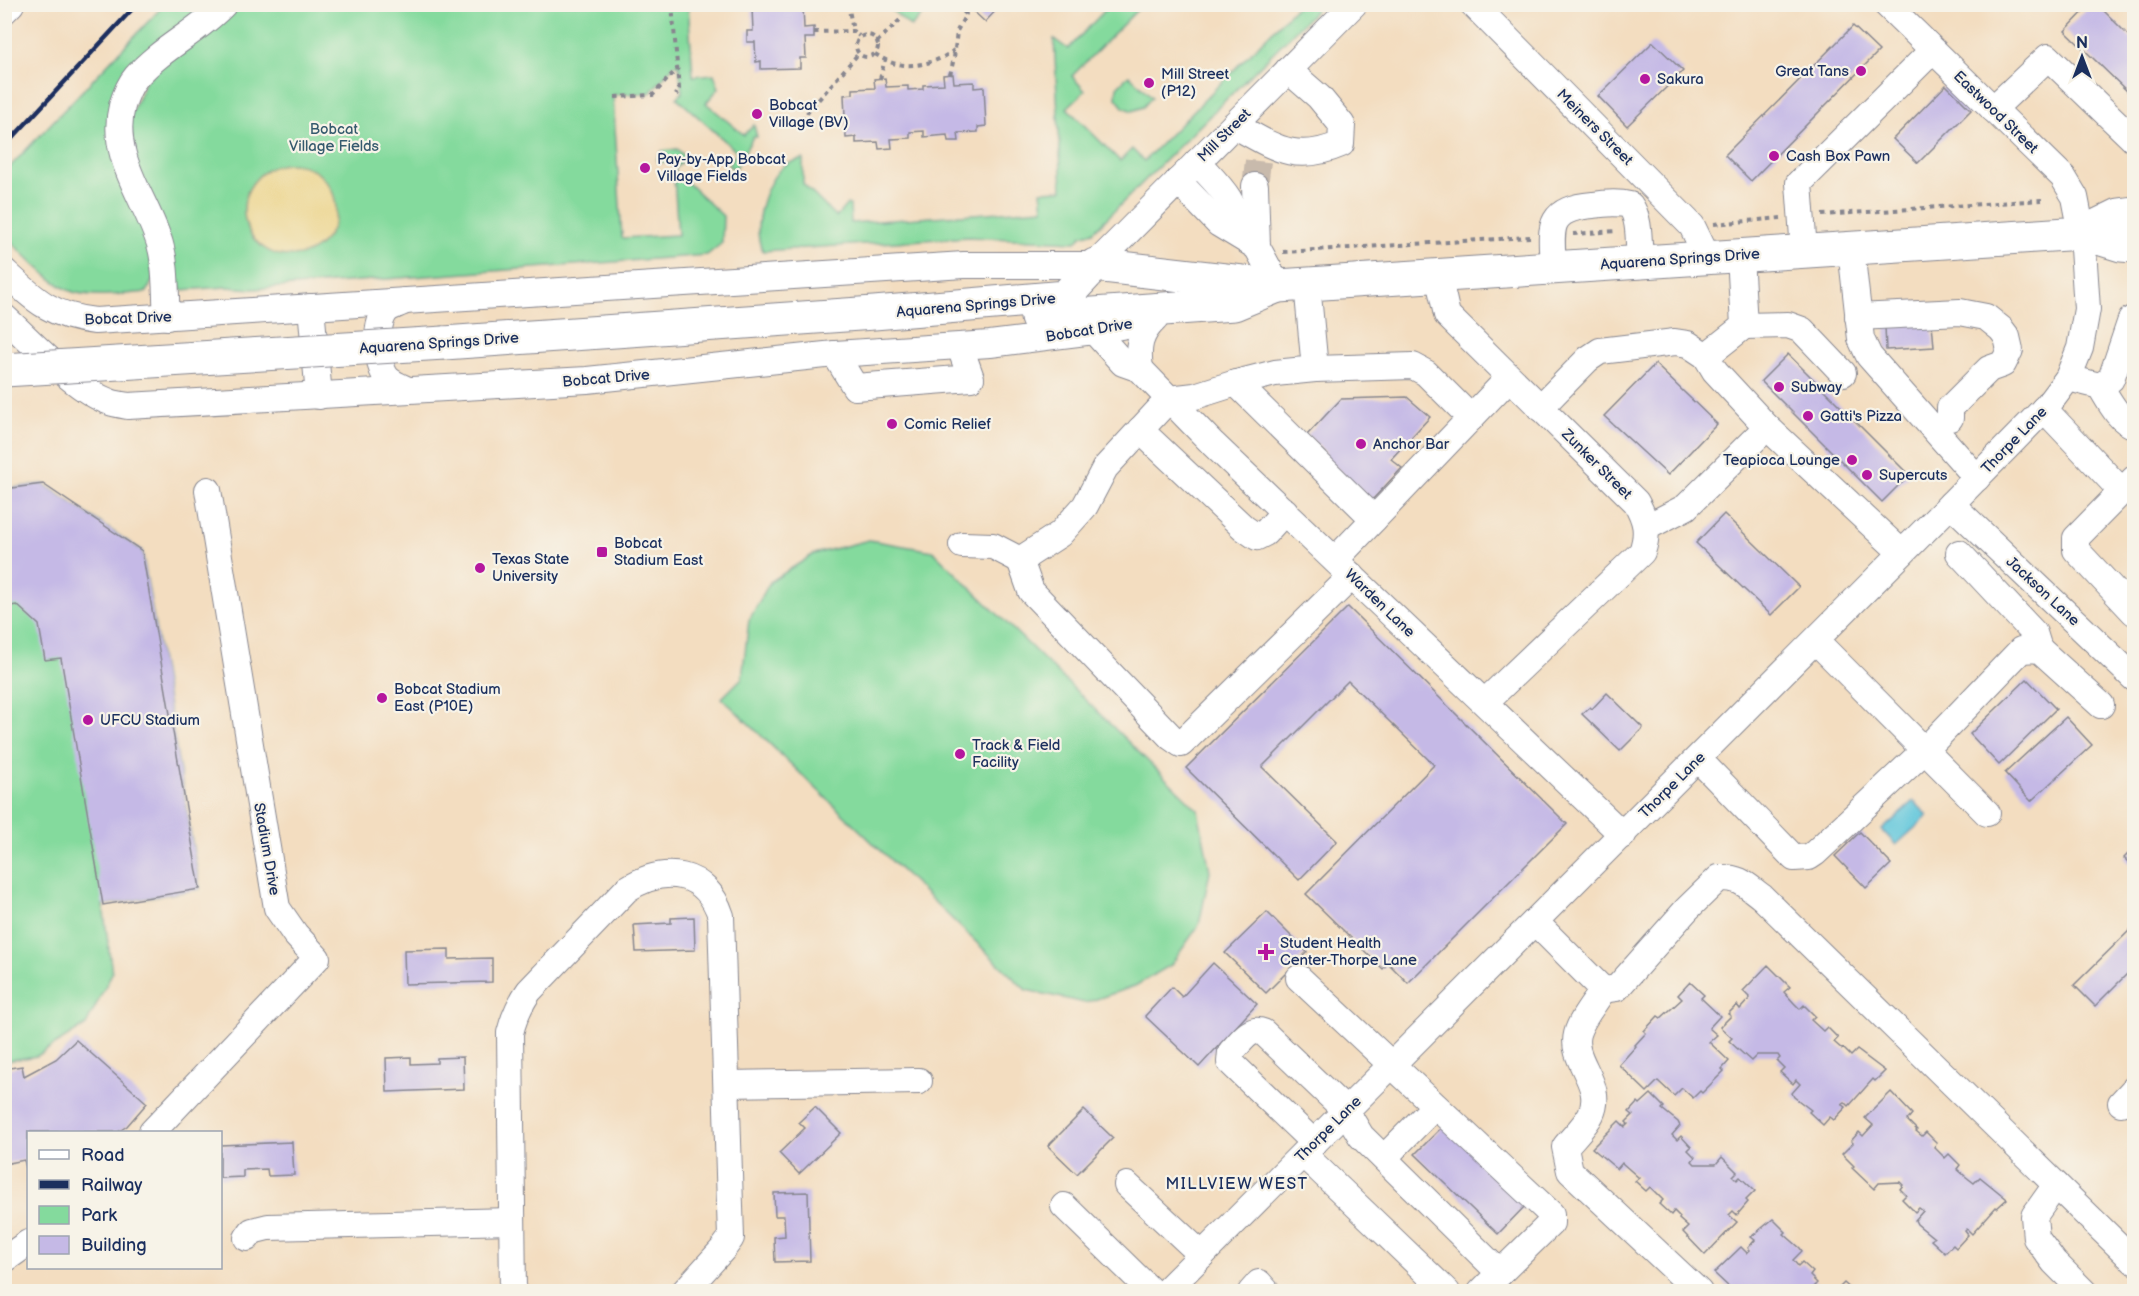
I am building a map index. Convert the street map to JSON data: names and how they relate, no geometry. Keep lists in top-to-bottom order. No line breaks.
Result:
{"streets":{"main road":["Aquarena Springs Drive"],"street":["Eastwood Street","Meiners Street","Mill Street","Bobcat Drive","Thorpe Lane","Zunker Street","Jackson Lane","Warden Lane","Stadium Drive"]},"crossings":[["Eastwood Street","Aquarena Springs Drive"],["Eastwood Street","Thorpe Lane"],["Meiners Street","Aquarena Springs Drive"],["Mill Street","Aquarena Springs Drive"],["Mill Street","Bobcat Drive"],["Aquarena Springs Drive","Bobcat Drive"],["Aquarena Springs Drive","Thorpe Lane"],["Aquarena Springs Drive","Zunker Street"],["Bobcat Drive","Warden Lane"],["Thorpe Lane","Jackson Lane"],["Thorpe Lane","Warden Lane"]],"districts":["MILLVIEW WEST"],"parks":["Bobcat Village Fields"],"places":{"other":["Great Tans","Sakura","Mill Street (P12)","Bobcat Village (BV)","Cash Box Pawn","Pay-by-App Bobcat Village Fields","Subway","Gatti's Pizza","Comic Relief","Anchor Bar","Teapioca Lounge","Supercuts","Texas State University","Bobcat Stadium East (P10E)","UFCU Stadium","Track & Field Facility"],"transit":["Bobcat Stadium East"],"health":["Student Health Center-Thorpe Lane"]},"legend":["Road","Railway","Park","Building"],"north":"top"}
